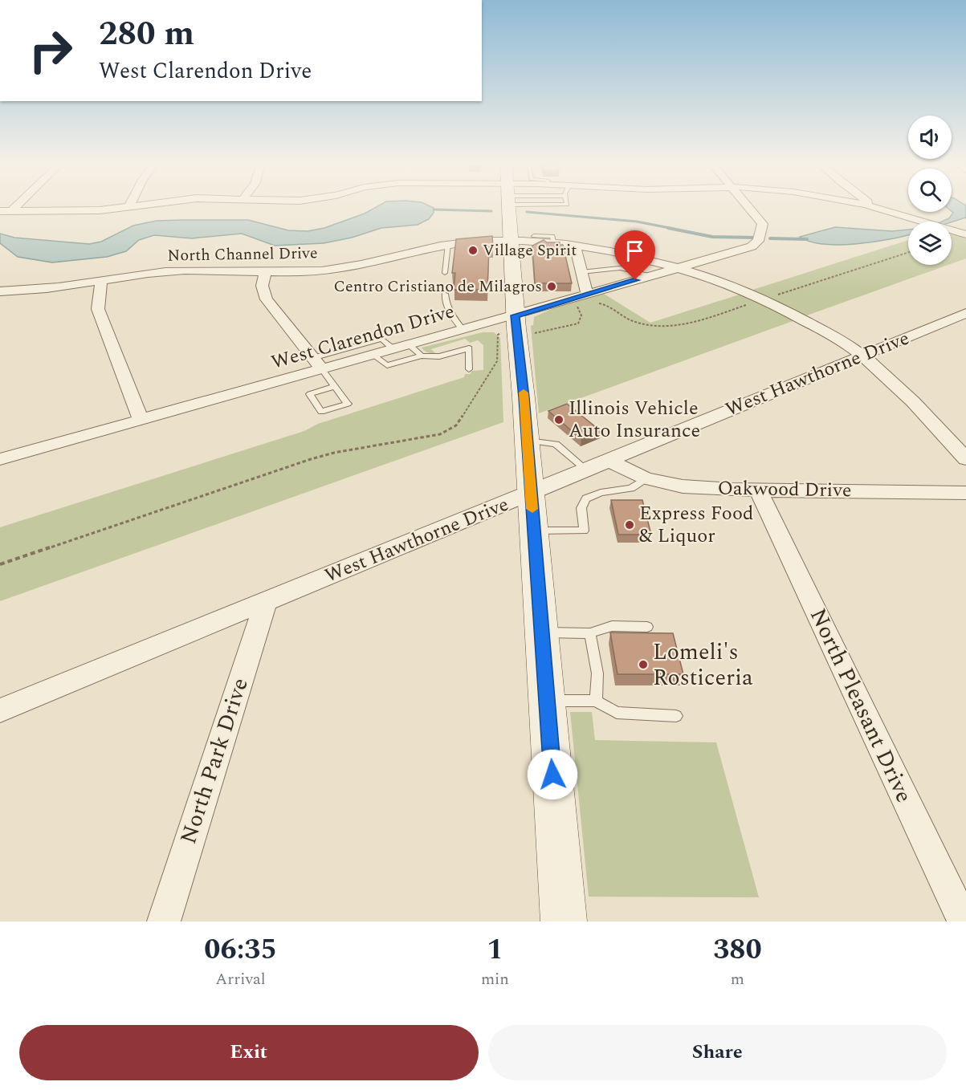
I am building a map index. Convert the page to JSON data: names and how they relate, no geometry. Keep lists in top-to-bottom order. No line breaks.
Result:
{"streets":{"street":["North Channel Drive","West Clarendon Drive","West Hawthorne Drive","Oakwood Drive","North Pleasant Drive","North Park Drive"]},"crossings":[["North Channel Drive","West Clarendon Drive"],["North Channel Drive","West Hawthorne Drive"],["West Hawthorne Drive","Oakwood Drive"],["West Hawthorne Drive","North Park Drive"],["Oakwood Drive","North Pleasant Drive"]],"places":["Village Spirit","Centro Cristiano de Milagros","Illinois Vehicle Auto Insurance","Express Food & Liquor","Lomeli's Rosticeria"],"page":{"turn":["280 m","West Clarendon Drive"],"eta":["06:35","Arrival","1","min","380","m"],"buttons":["Exit","Share"]}}
